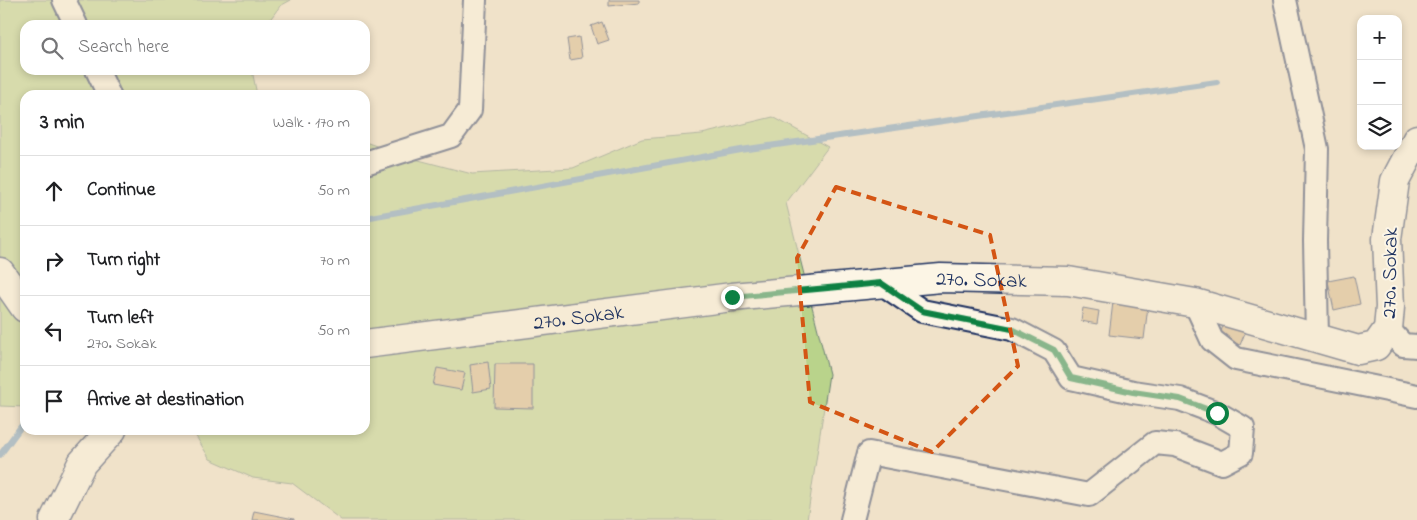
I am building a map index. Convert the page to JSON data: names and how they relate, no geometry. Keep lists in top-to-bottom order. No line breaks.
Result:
{"streets":{"street":["270. Sokak"]},"page":{"map_buttons":["+","−"],"search":"Search here","heading":["3 min","Walk · 170 m"],"list":[["Continue","50 m"],["Turn right","70 m"],["Turn left","270. Sokak","50 m"],"Arrive at destination"]}}
